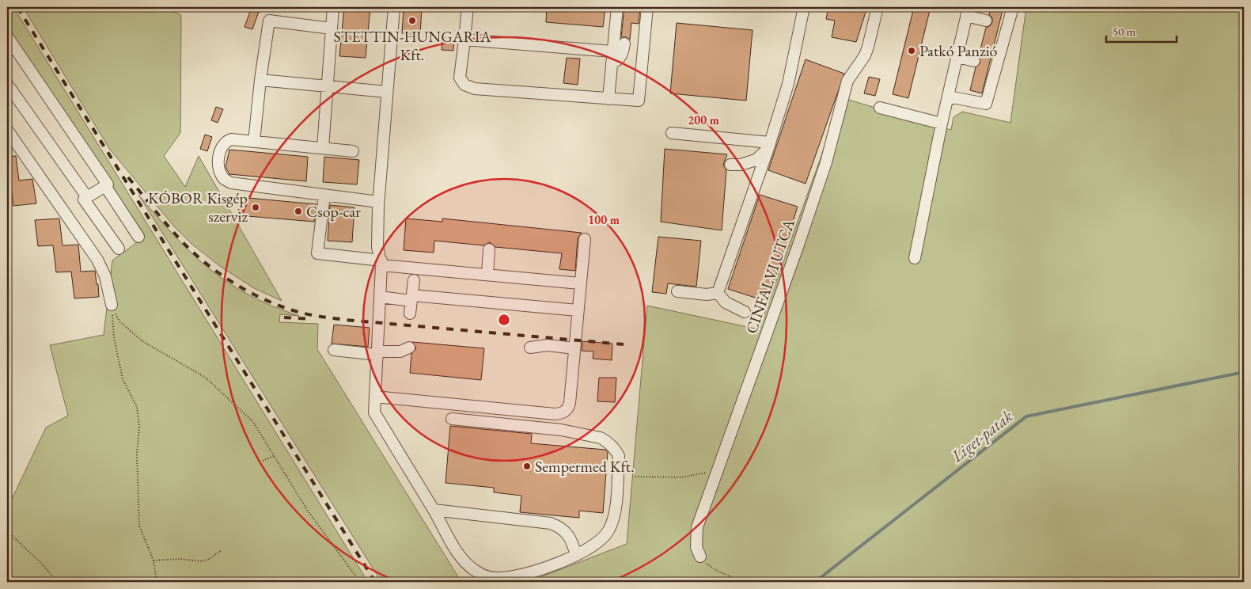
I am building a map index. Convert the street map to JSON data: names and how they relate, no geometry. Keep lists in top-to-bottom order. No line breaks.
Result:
{"streets":{"street":["CINFALVI UTCA"]},"water":["Liget-patak"],"places":["STETTIN-HUNGARIA Kft.","Patkó Panzió","KÓBOR Kisgép szerviz","Csop-car","Sempermed Kft."],"scale_bar":"50 m","rings":["200 m","100 m"]}
